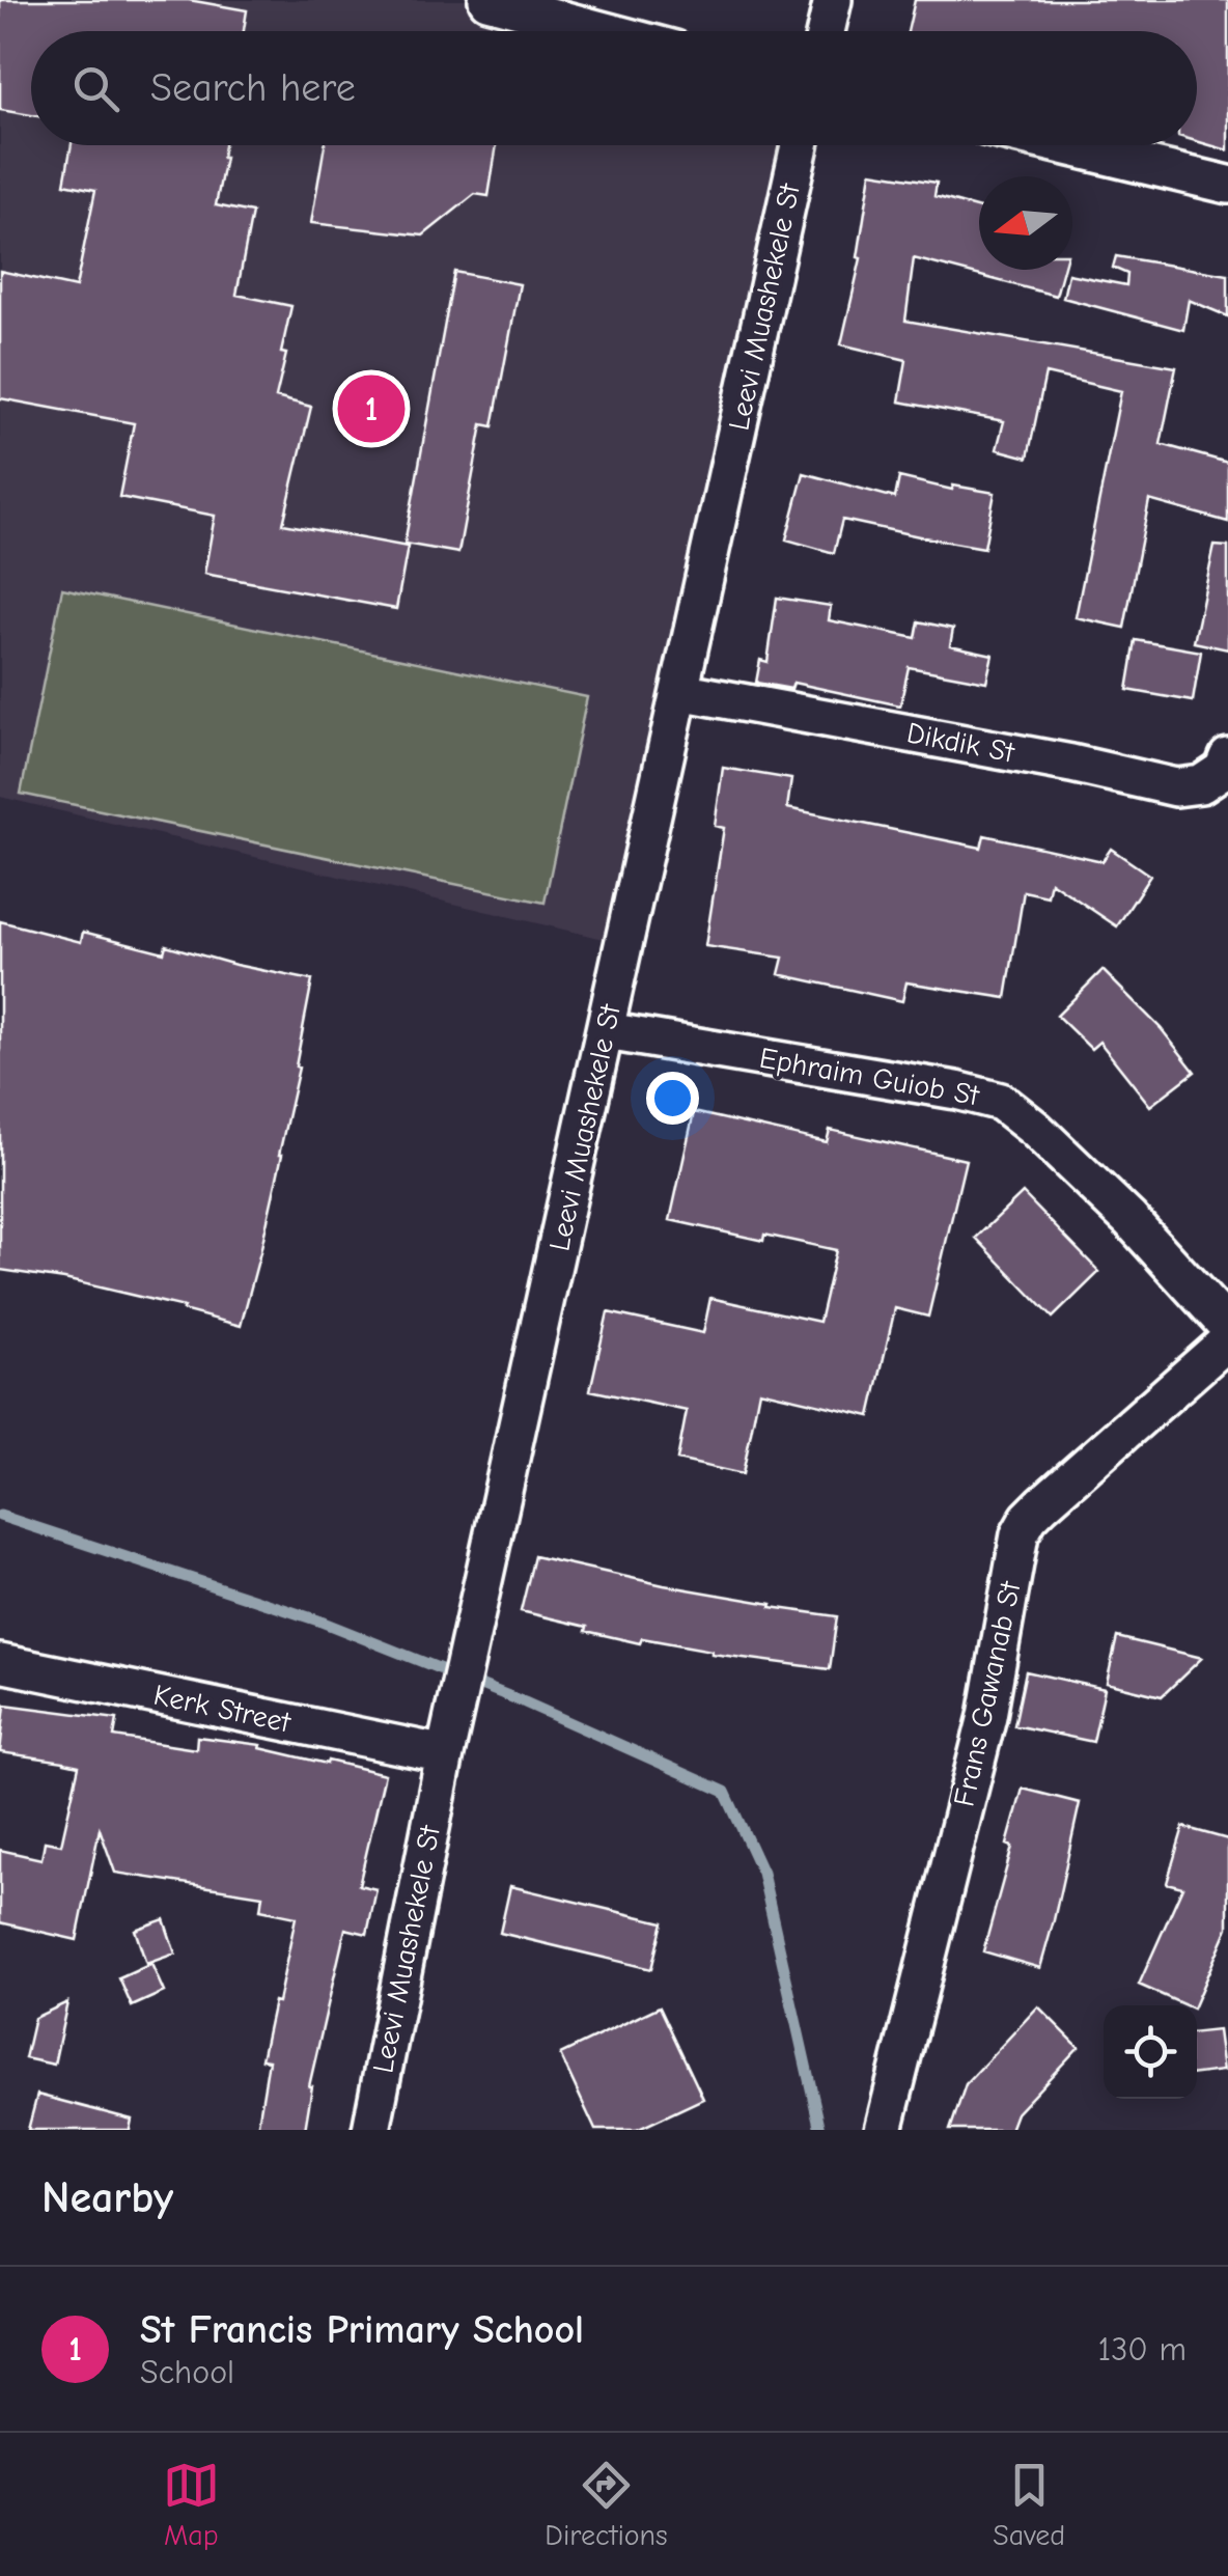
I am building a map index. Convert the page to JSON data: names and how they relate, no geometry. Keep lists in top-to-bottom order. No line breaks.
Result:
{"streets":{"street":["Leevi Muashekele St","Dikdik St","Ephraim Guiob St","Frans Gawanab St","Kerk Street"]},"crossings":[["Leevi Muashekele St","Dikdik St"],["Leevi Muashekele St","Ephraim Guiob St"],["Leevi Muashekele St","Kerk Street"]],"north":"left","page":{"search":"Search here","pins":"1","heading":"Nearby","list":[{"mark":"1","name":"St Francis Primary School","note":"School","value":"130 m"}],"nav":["Map","Directions","Saved"]}}
